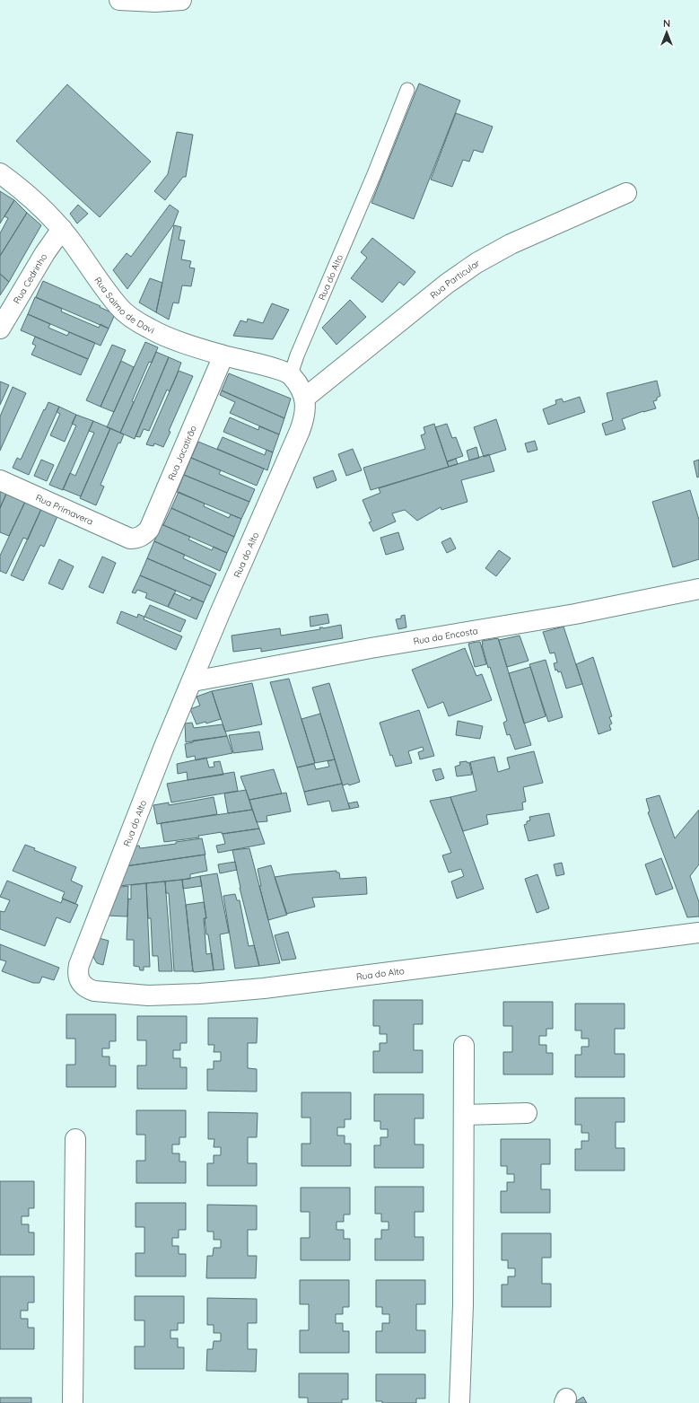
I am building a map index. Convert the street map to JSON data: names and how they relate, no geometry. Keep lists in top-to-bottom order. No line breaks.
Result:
{"streets":{"street":["Rua do Alto","Rua Cedrinho","Rua Particular","Rua Salmo de Davi","Rua Jacatirão","Rua Primavera","Rua da Encosta"]},"crossings":[["Rua do Alto","Rua Particular"],["Rua do Alto","Rua Salmo de Davi"],["Rua do Alto","Rua da Encosta"],["Rua Cedrinho","Rua Salmo de Davi"],["Rua Salmo de Davi","Rua Jacatirão"],["Rua Jacatirão","Rua Primavera"]],"north":"top"}
